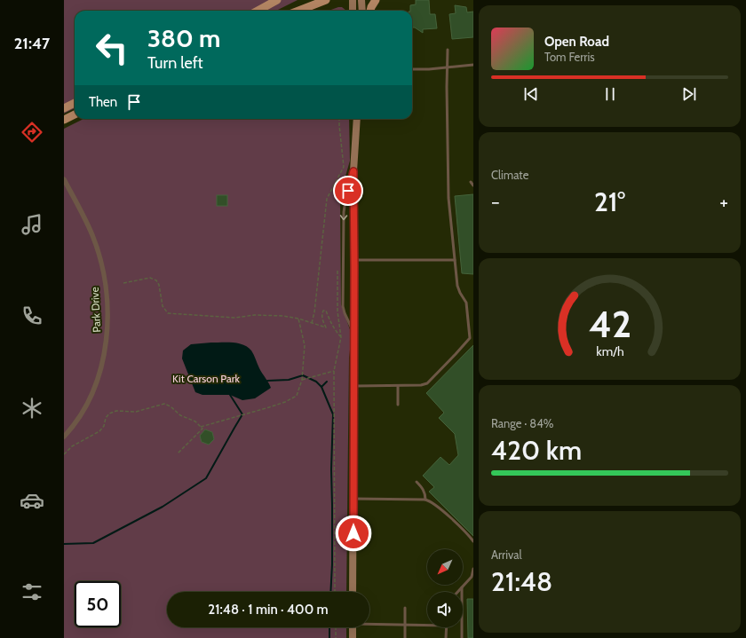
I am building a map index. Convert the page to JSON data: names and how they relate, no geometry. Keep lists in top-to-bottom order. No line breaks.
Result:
{"streets":{"street":["Park Drive"]},"parks":["Kit Carson Park"],"north":"bottom left","page":{"tabs":"21:47","turn":["380 m","Turn left"],"song":["Open Road","Tom Ferris"],"then":"Then","tile":["Climate",["Range · 84%","420 km"],["Arrival","21:48"]],"heat":["−","21°","+"],"limit":"50","trip":"21:48 · 1 min · 400 m","gauge":["42","km/h"]}}
